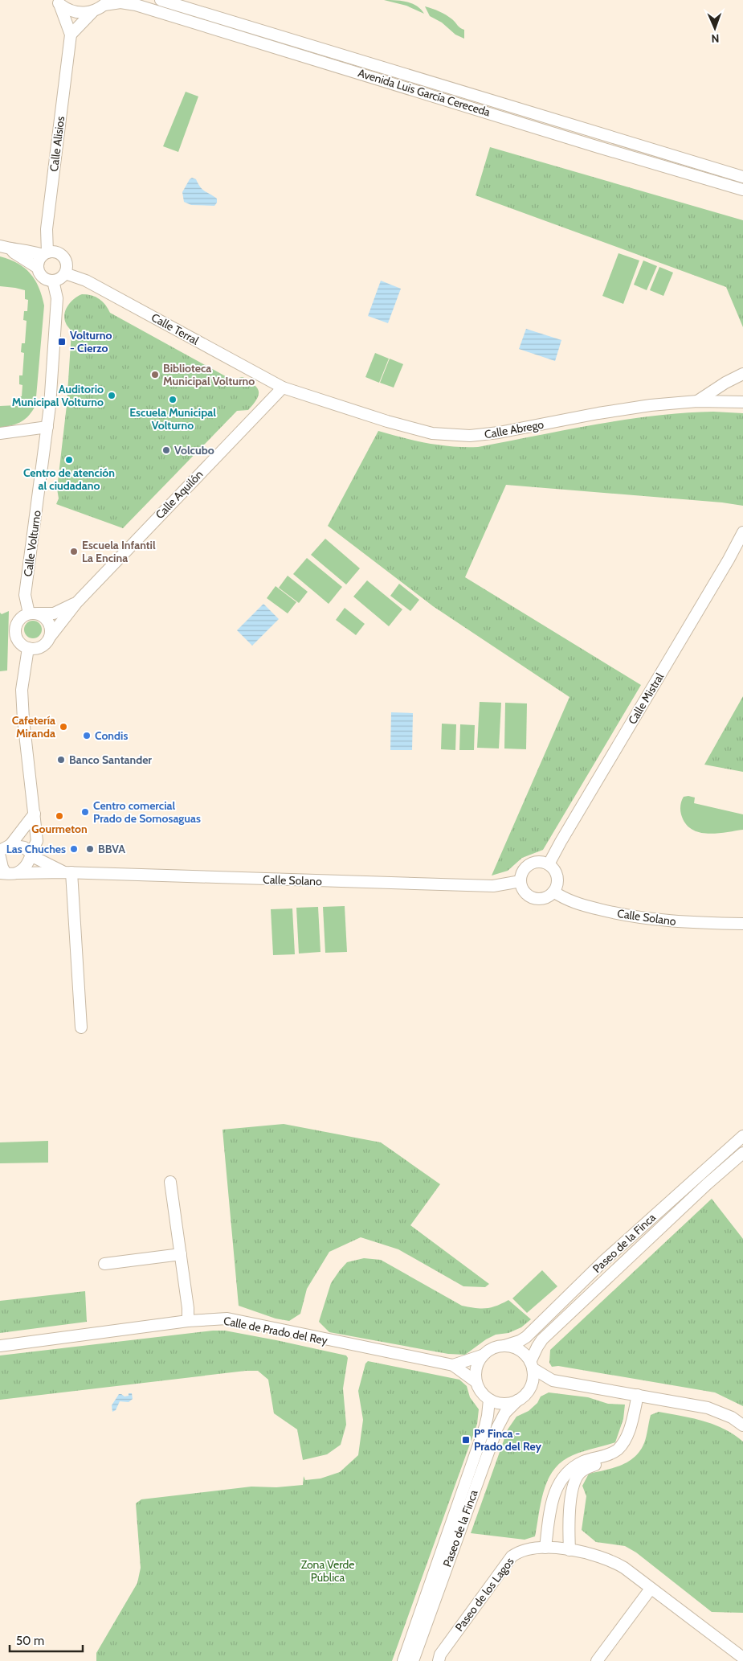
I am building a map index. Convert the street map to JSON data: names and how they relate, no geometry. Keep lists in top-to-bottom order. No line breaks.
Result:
{"streets":{"street":["Avenida Luis García Cereceda","Calle Alisios","Calle Terral","Calle Abrego","Calle Aquilón","Calle Volturno","Calle Mistral","Calle Solano","Paseo de la Finca","Calle de Prado del Rey","Paseo de los Lagos"]},"crossings":[["Calle Alisios","Calle Terral"],["Calle Alisios","Calle Volturno"],["Calle Terral","Calle Abrego"],["Calle Terral","Calle Aquilón"],["Calle Terral","Calle Volturno"],["Calle Abrego","Calle Aquilón"],["Calle Aquilón","Calle Volturno"],["Calle Mistral","Calle Solano"],["Paseo de la Finca","Calle de Prado del Rey"]],"parks":["Zona Verde Pública"],"places":{"transit":["Volturno - Cierzo","Pº Finca - Prado del Rey"],"other":["Biblioteca Municipal Volturno","Auditorio Municipal Volturno","Escuela Municipal Volturno","Volcubo","Centro de atención al ciudadano","Escuela Infantil La Encina","Cafetería Miranda","Condis","Banco Santander","Centro comercial Prado de Somosaguas","Gourmeton","Las Chuches","BBVA"]},"scale_bar":"50 m","north":"bottom"}
